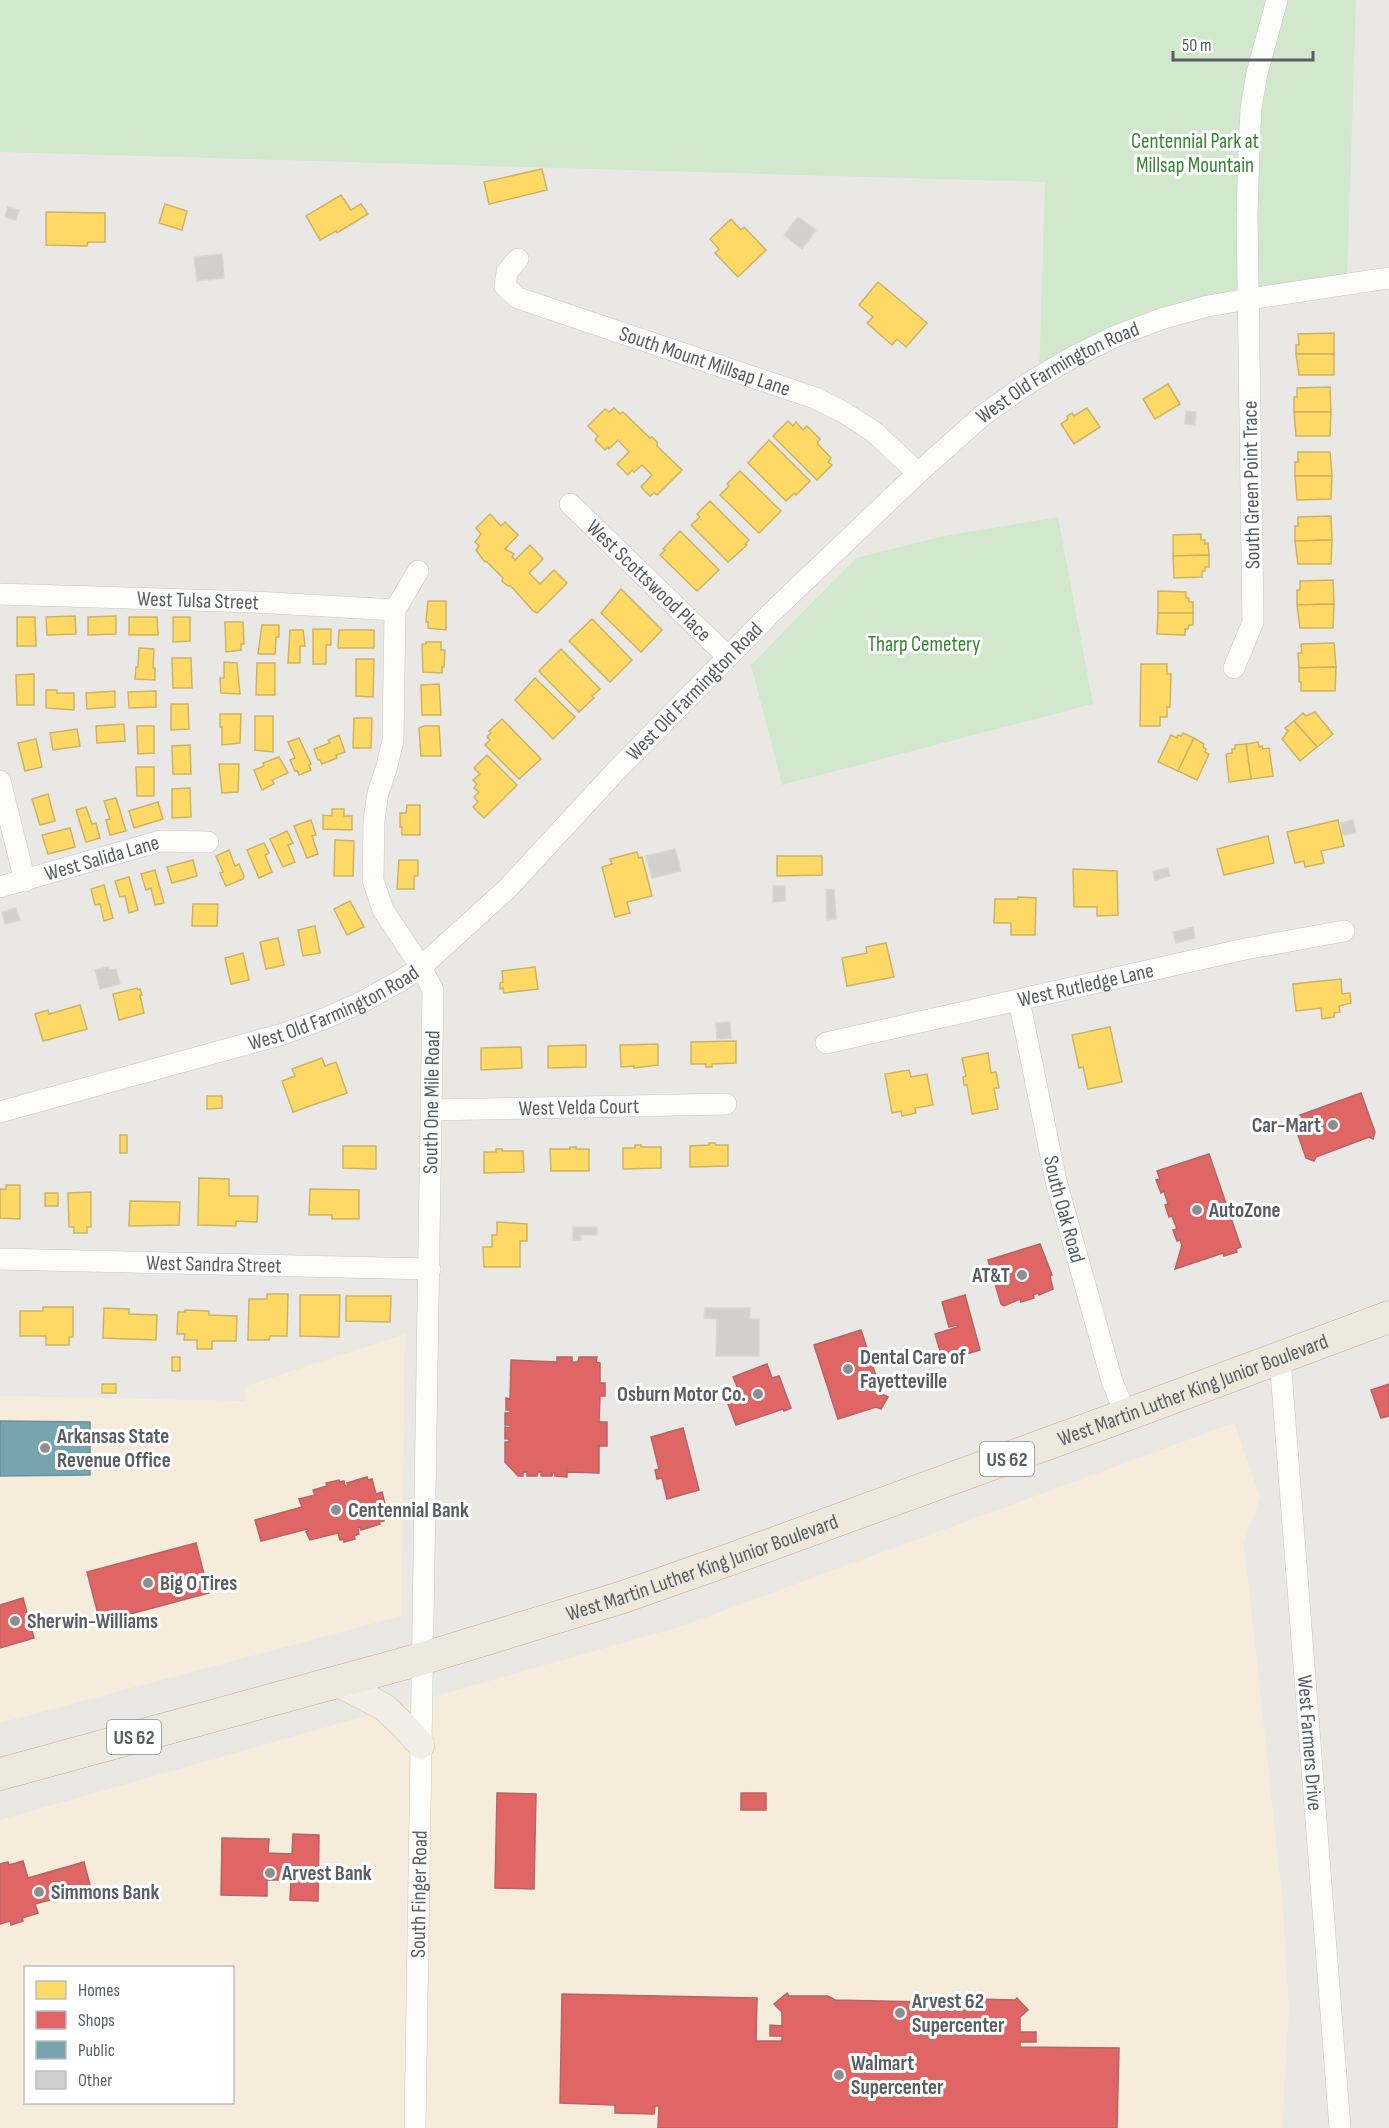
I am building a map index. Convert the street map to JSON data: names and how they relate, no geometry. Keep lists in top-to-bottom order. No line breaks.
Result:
{"streets":{"highway":["West Martin Luther King Junior Boulevard","US 62"],"street":["South Mount Millsap Lane","West Old Farmington Road","South Green Point Trace","West Scottswood Place","West Tulsa Street","West Salida Lane","West Rutledge Lane","South One Mile Road","West Velda Court","South Oak Road","West Sandra Street","West Farmers Drive","South Finger Road"]},"crossings":[["South Mount Millsap Lane","West Old Farmington Road"],["West Old Farmington Road","South Green Point Trace"],["West Old Farmington Road","West Scottswood Place"],["West Old Farmington Road","South One Mile Road"],["West Tulsa Street","South One Mile Road"],["West Rutledge Lane","South Oak Road"],["South One Mile Road","West Velda Court"],["South One Mile Road","West Sandra Street"],["South One Mile Road","West Martin Luther King Junior Boulevard"],["South One Mile Road","South Finger Road"],["South Oak Road","West Martin Luther King Junior Boulevard"],["West Martin Luther King Junior Boulevard","West Farmers Drive"],["West Martin Luther King Junior Boulevard","South Finger Road"]],"parks":["Centennial Park at Millsap Mountain","Tharp Cemetery"],"places":["Car-Mart","AutoZone","AT&T","Dental Care of Fayetteville","Osburn Motor Co.","Arkansas State Revenue Office","Centennial Bank","Big O Tires","Sherwin-Williams","Arvest Bank","Simmons Bank","Arvest 62 Supercenter","Walmart Supercenter"],"legend":["Homes","Shops","Public","Other"],"scale_bar":"50 m"}
